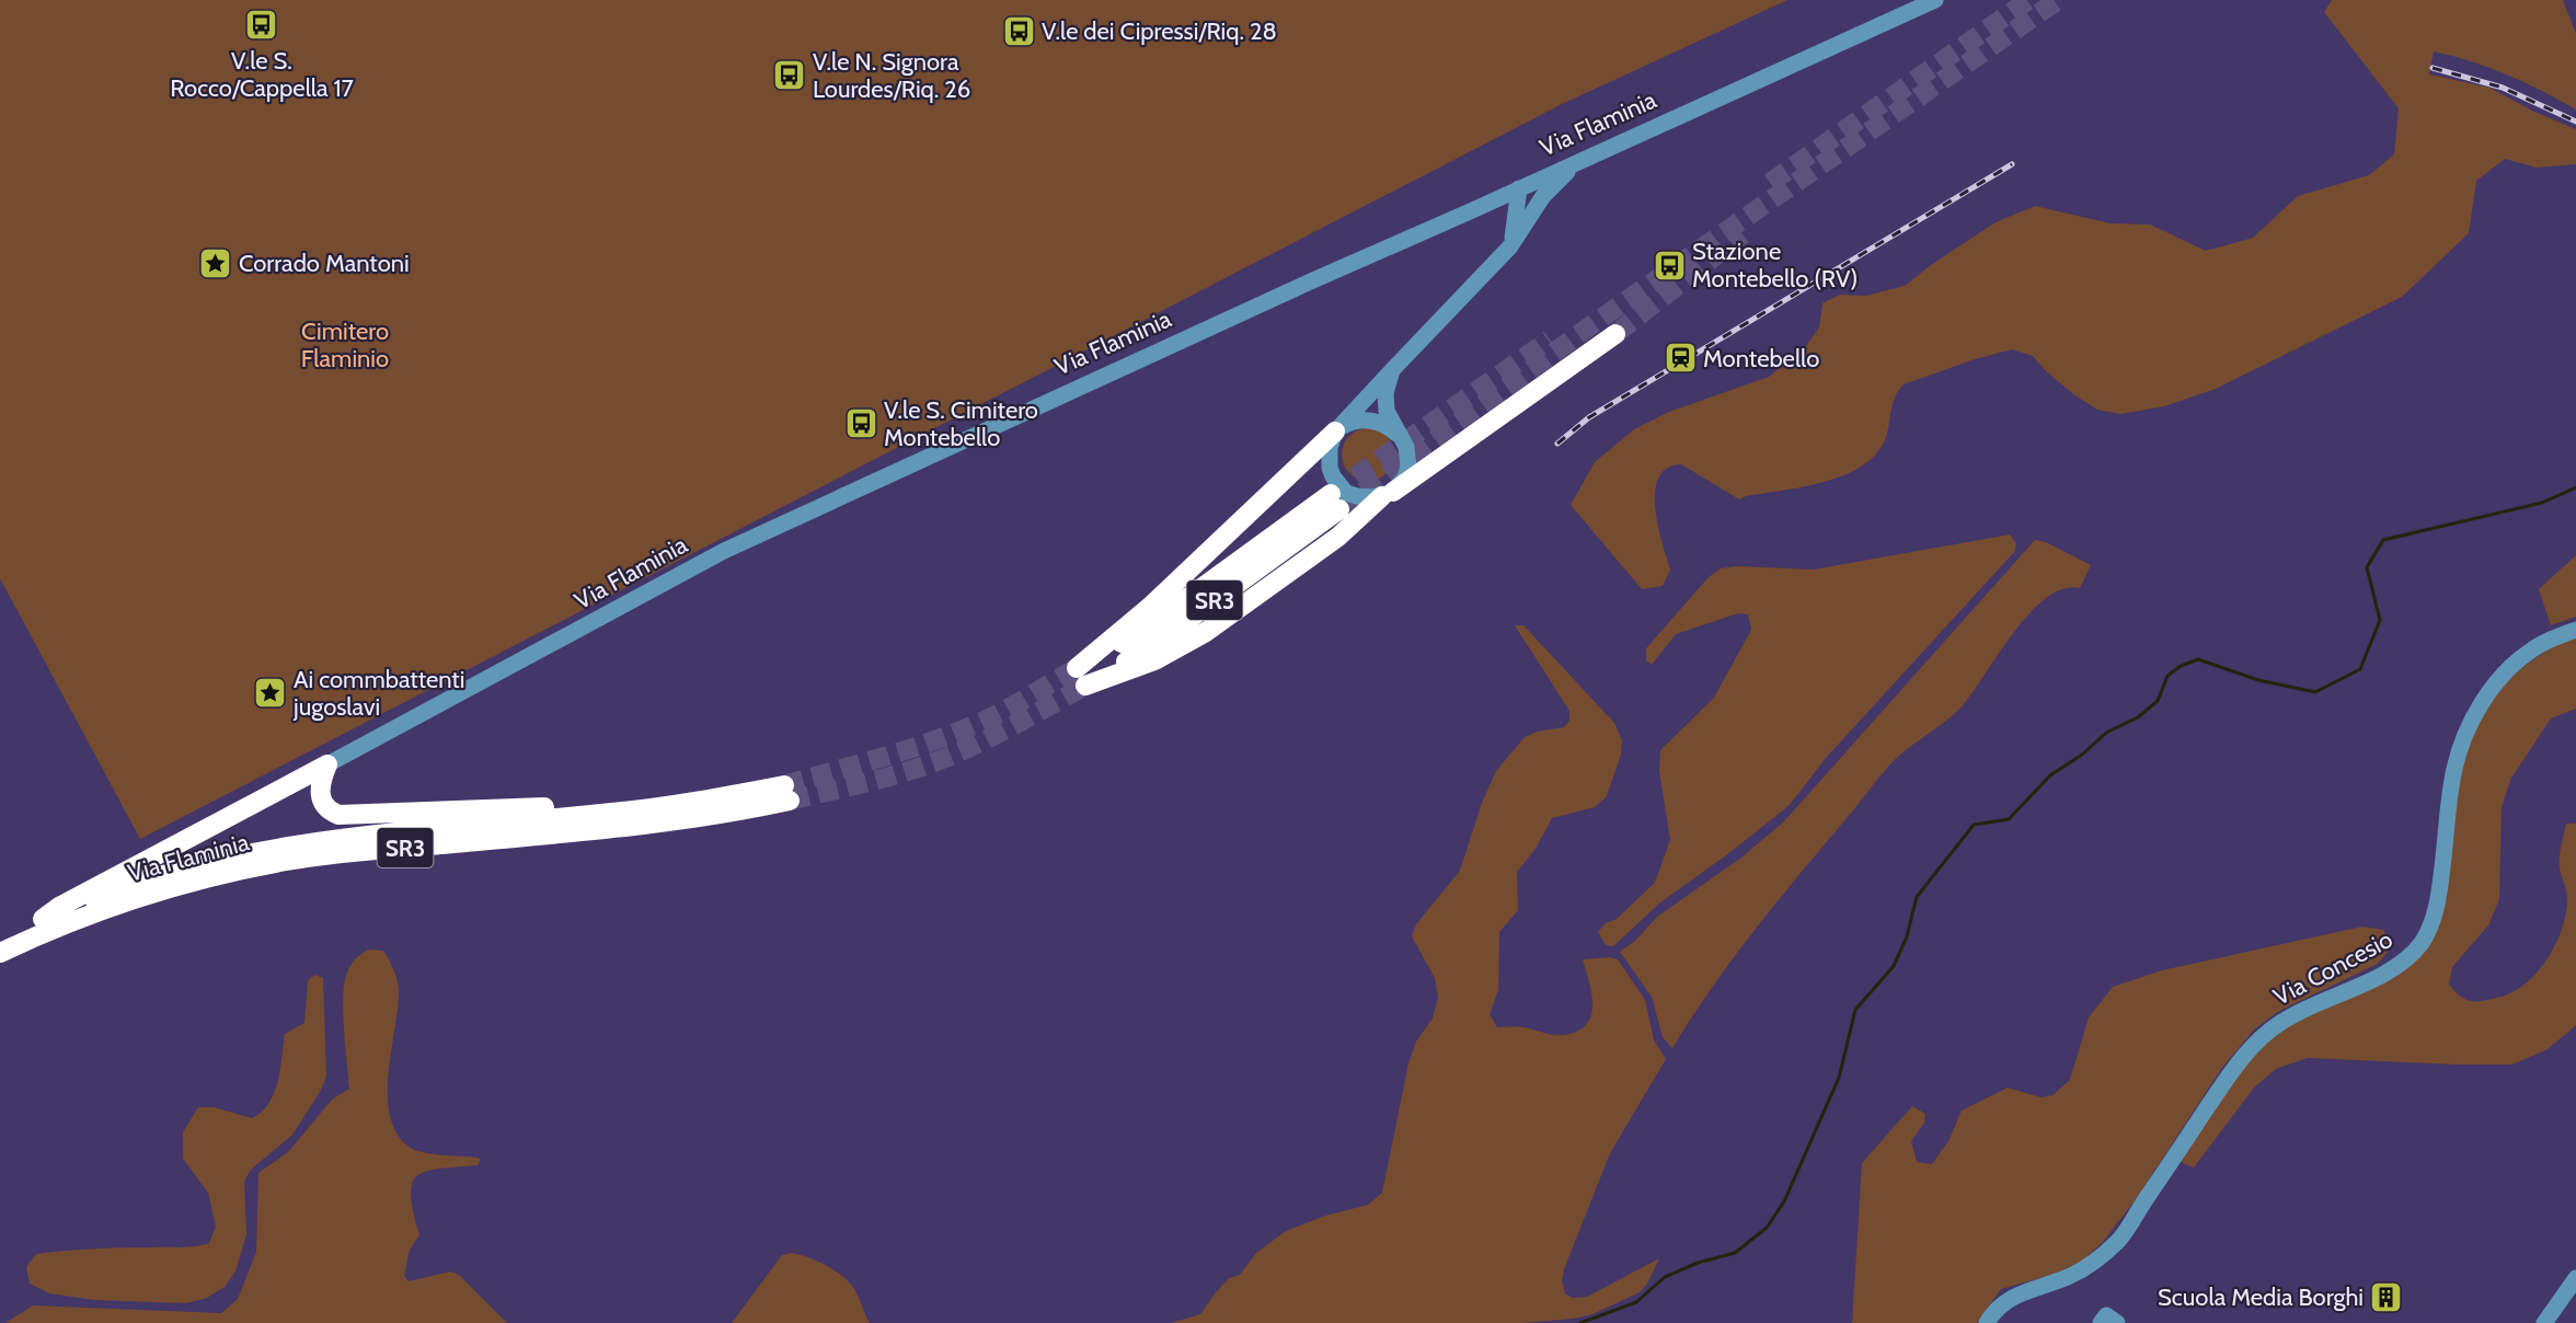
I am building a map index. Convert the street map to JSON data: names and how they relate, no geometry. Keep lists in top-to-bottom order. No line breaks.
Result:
{"streets":{"highway":["Via Flaminia","SR3"],"street":["Via Concesio"]},"parks":["Cimitero Flaminio"],"places":{"bus stop":["V.le S. Rocco/Cappella 17","V.le dei Cipressi/Riq. 28","V.le N. Signora Lourdes/Riq. 26","Stazione Montebello (RV)","V.le S. Cimitero Montebello"],"place":["Corrado Mantoni","Ai commbattenti jugoslavi"],"station":["Montebello"],"building":["Scuola Media Borghi"]}}
